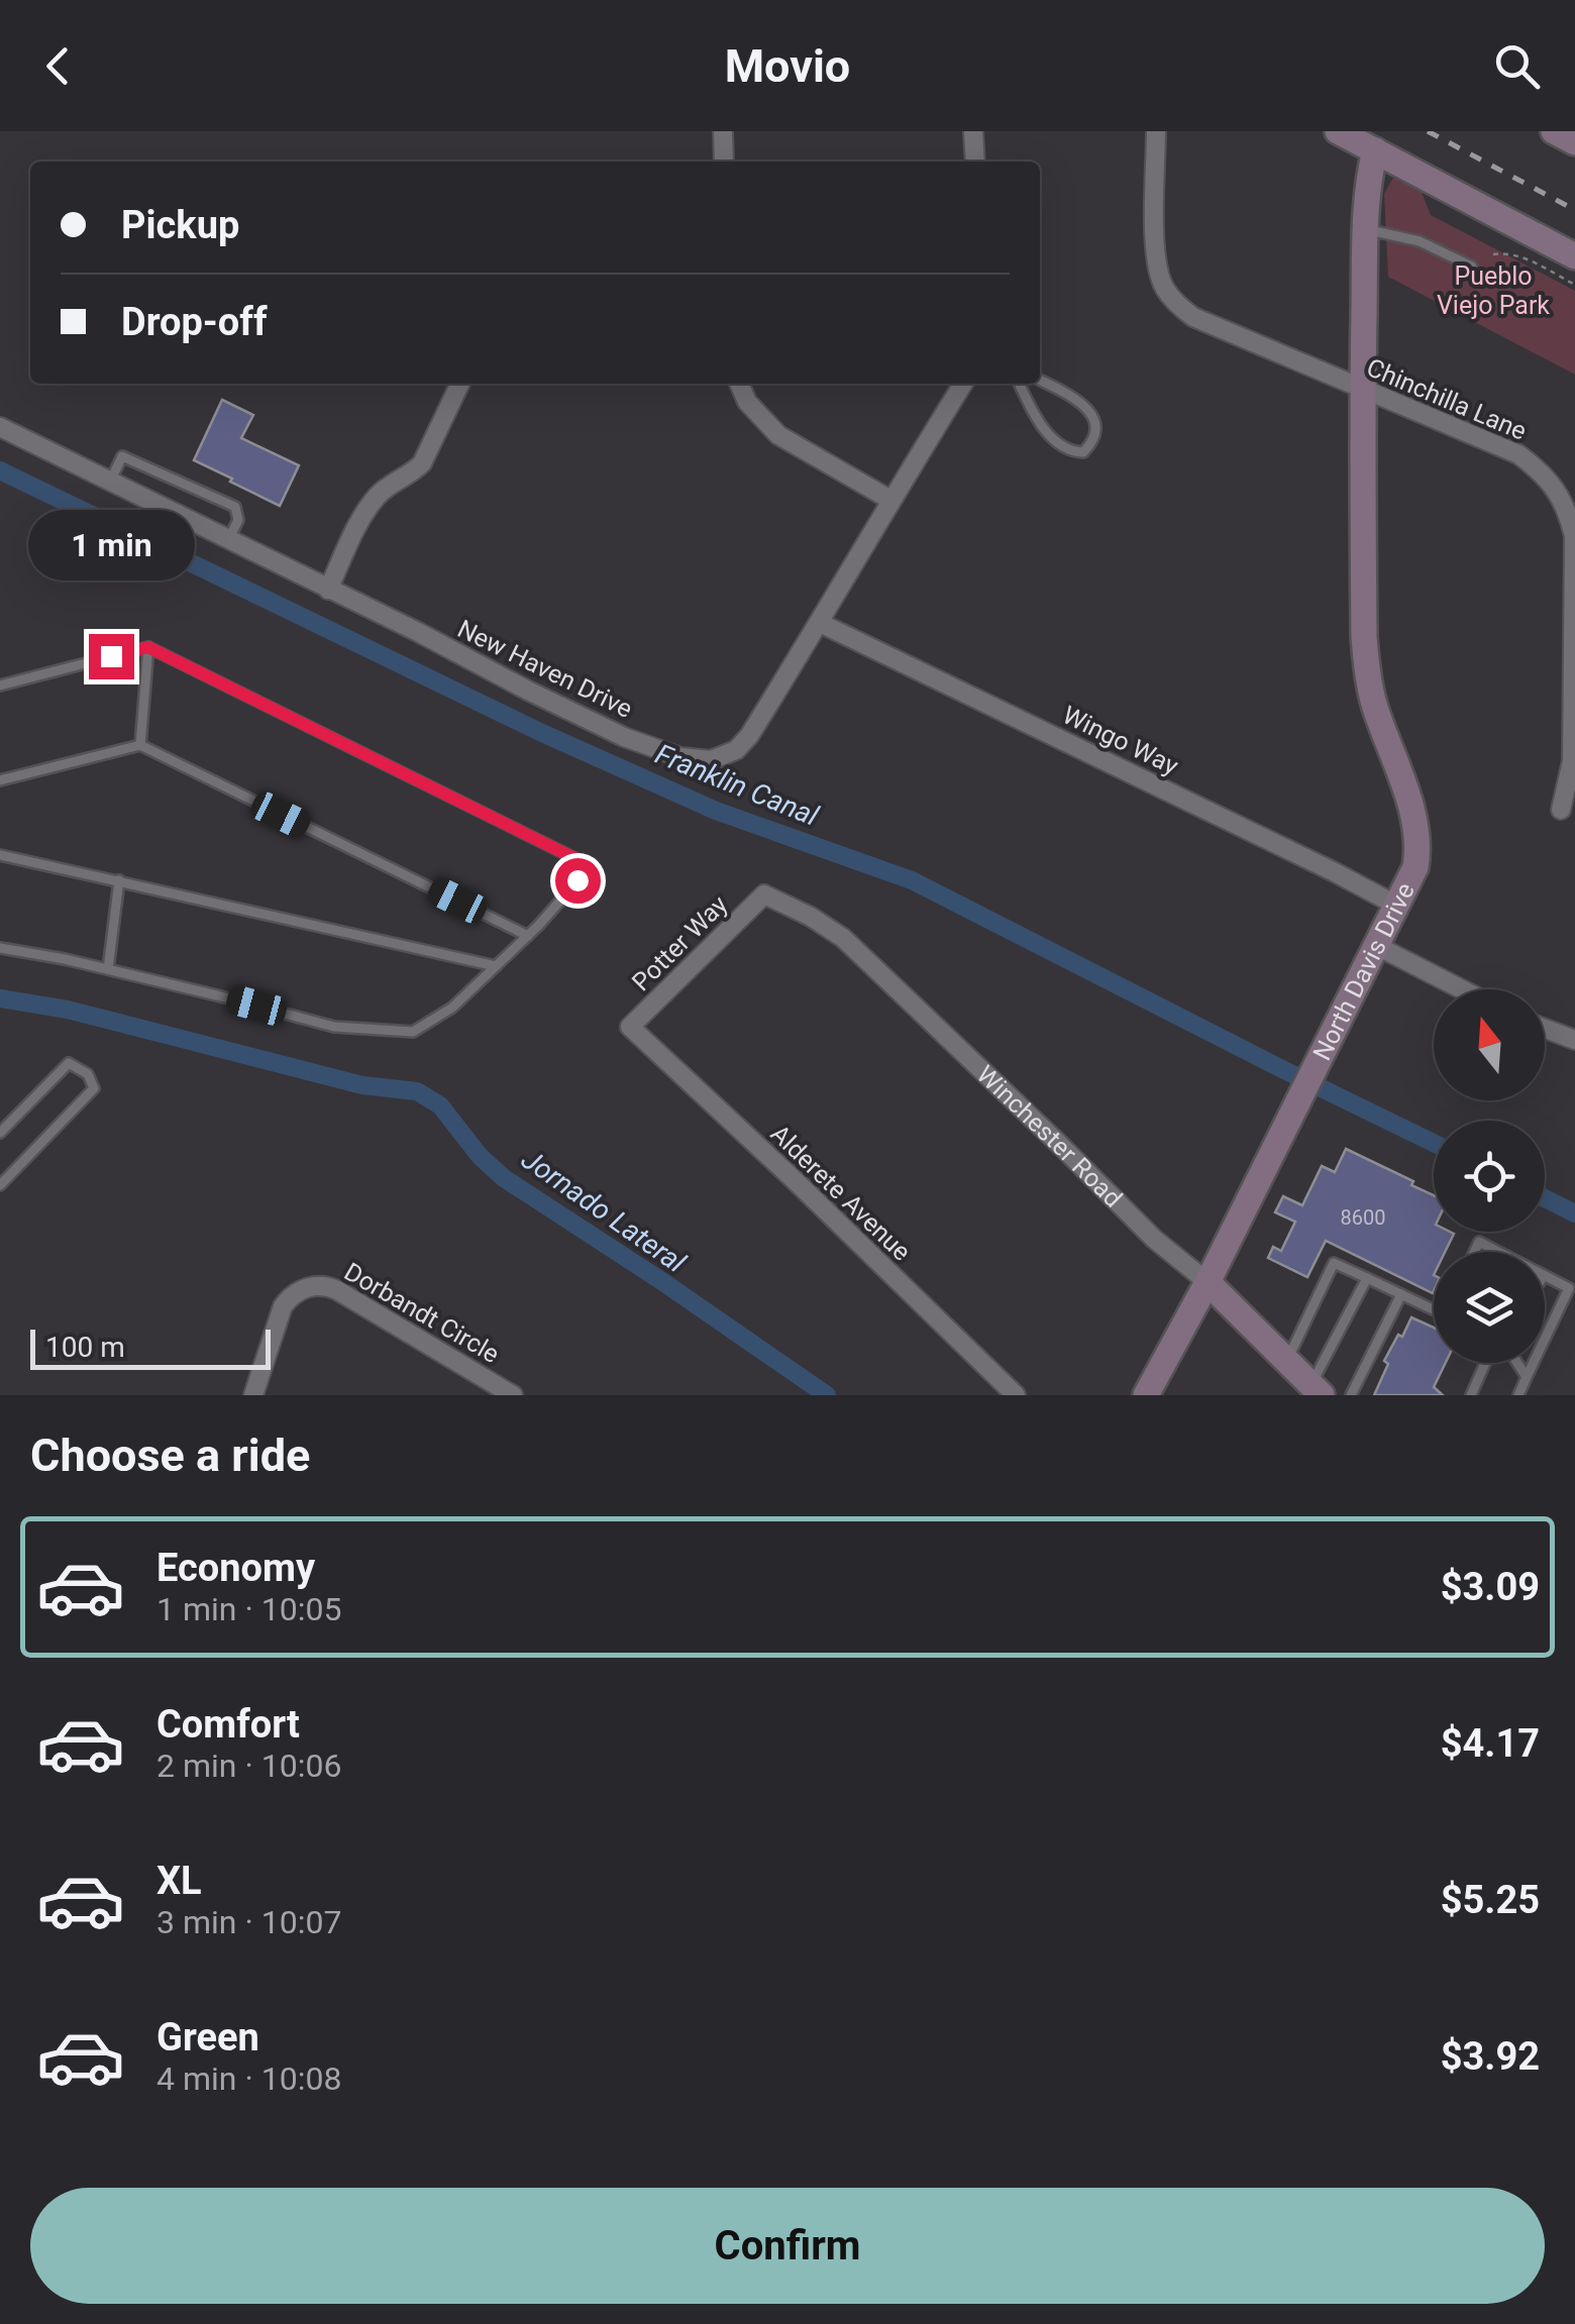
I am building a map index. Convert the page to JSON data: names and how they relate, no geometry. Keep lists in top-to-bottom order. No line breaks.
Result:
{"streets":{"street":["Chinchilla Lane","New Haven Drive","Wingo Way","Potter Way","North Davis Drive","Winchester Road","Alderete Avenue","Dorbandt Circle"]},"crossings":[["Chinchilla Lane","North Davis Drive"],["New Haven Drive","Wingo Way"],["Wingo Way","North Davis Drive"],["Potter Way","Winchester Road"],["Potter Way","Alderete Avenue"],["North Davis Drive","Winchester Road"]],"water":["Franklin Canal","Jornado Lateral"],"parks":["Pueblo Viejo Park"],"house_numbers":["8600"],"scale_bar":"100 m","north":"top","page":{"header":"Movio","banner":["Pickup","Drop-off"],"bubble":"1 min","scale":"100 m","heading":"Choose a ride","list":[{"name":"Economy","note":"1 min · 10:05","value":"$3.09"},{"name":"Comfort","note":"2 min · 10:06","value":"$4.17"},{"name":"XL","note":"3 min · 10:07","value":"$5.25"},{"name":"Green","note":"4 min · 10:08","value":"$3.92"}],"buttons":"Confirm"}}
